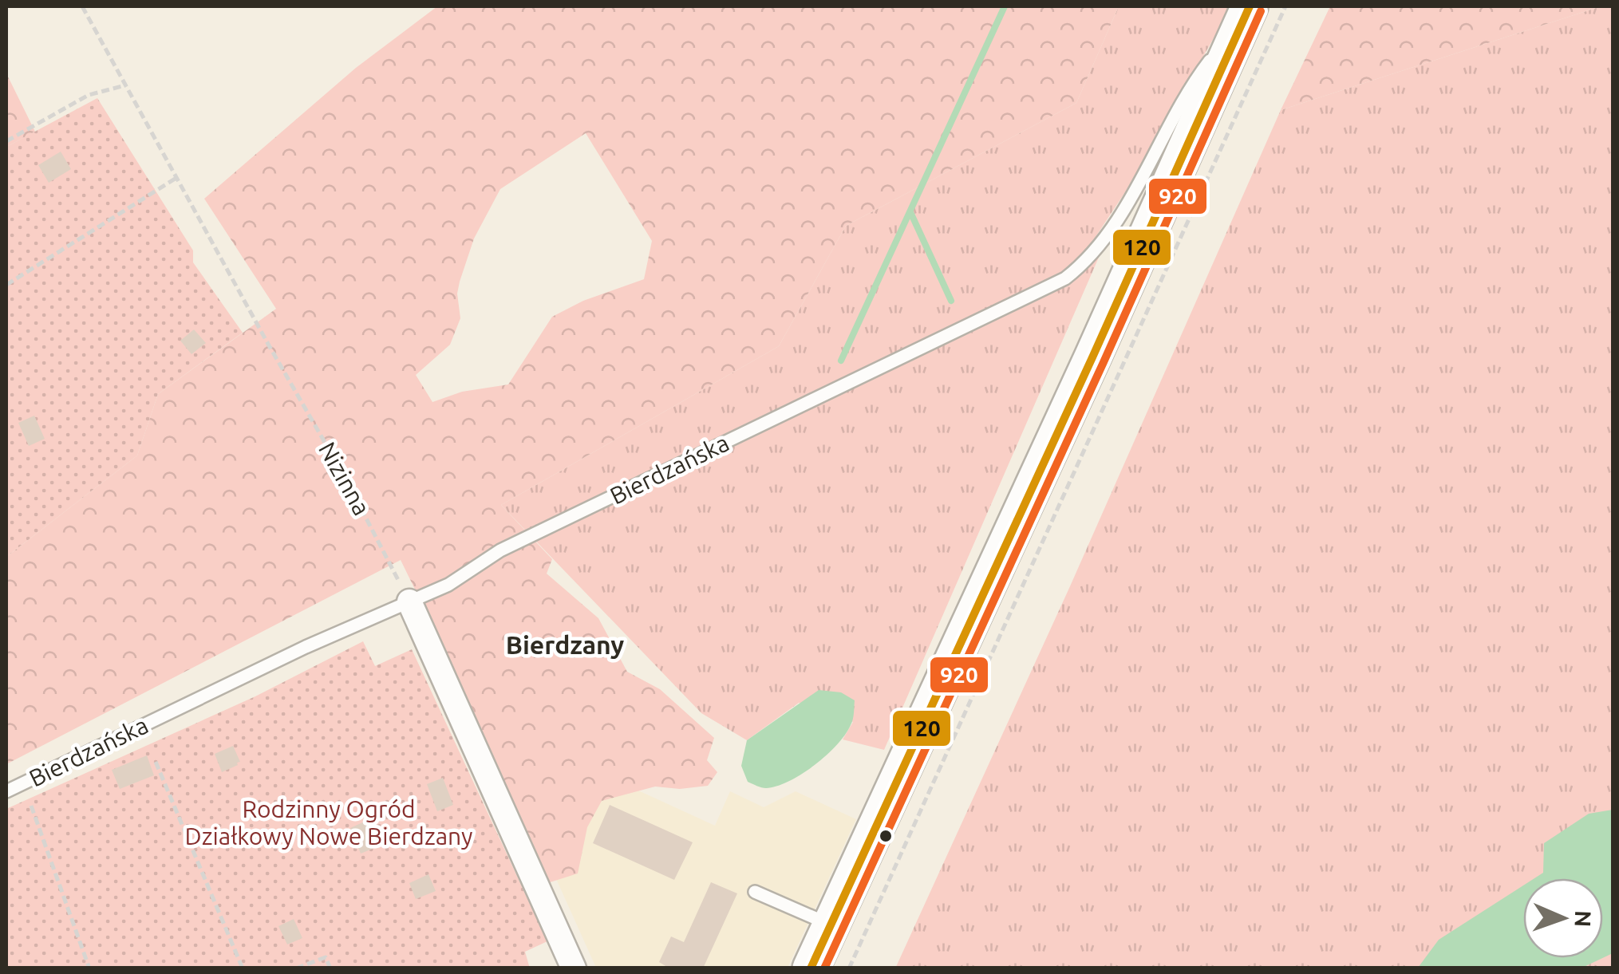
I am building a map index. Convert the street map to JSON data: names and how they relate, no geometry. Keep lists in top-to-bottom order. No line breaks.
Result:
{"streets":{"lane":["Bierdzańska"],"path":["Nizinna"]},"crossings":[["Bierdzańska","Nizinna"]],"districts":["Bierdzany"],"parks":["Rodzinny Ogród Działkowy Nowe Bierdzany"],"lines":["transit line 120","transit line 920"],"north":"right"}
